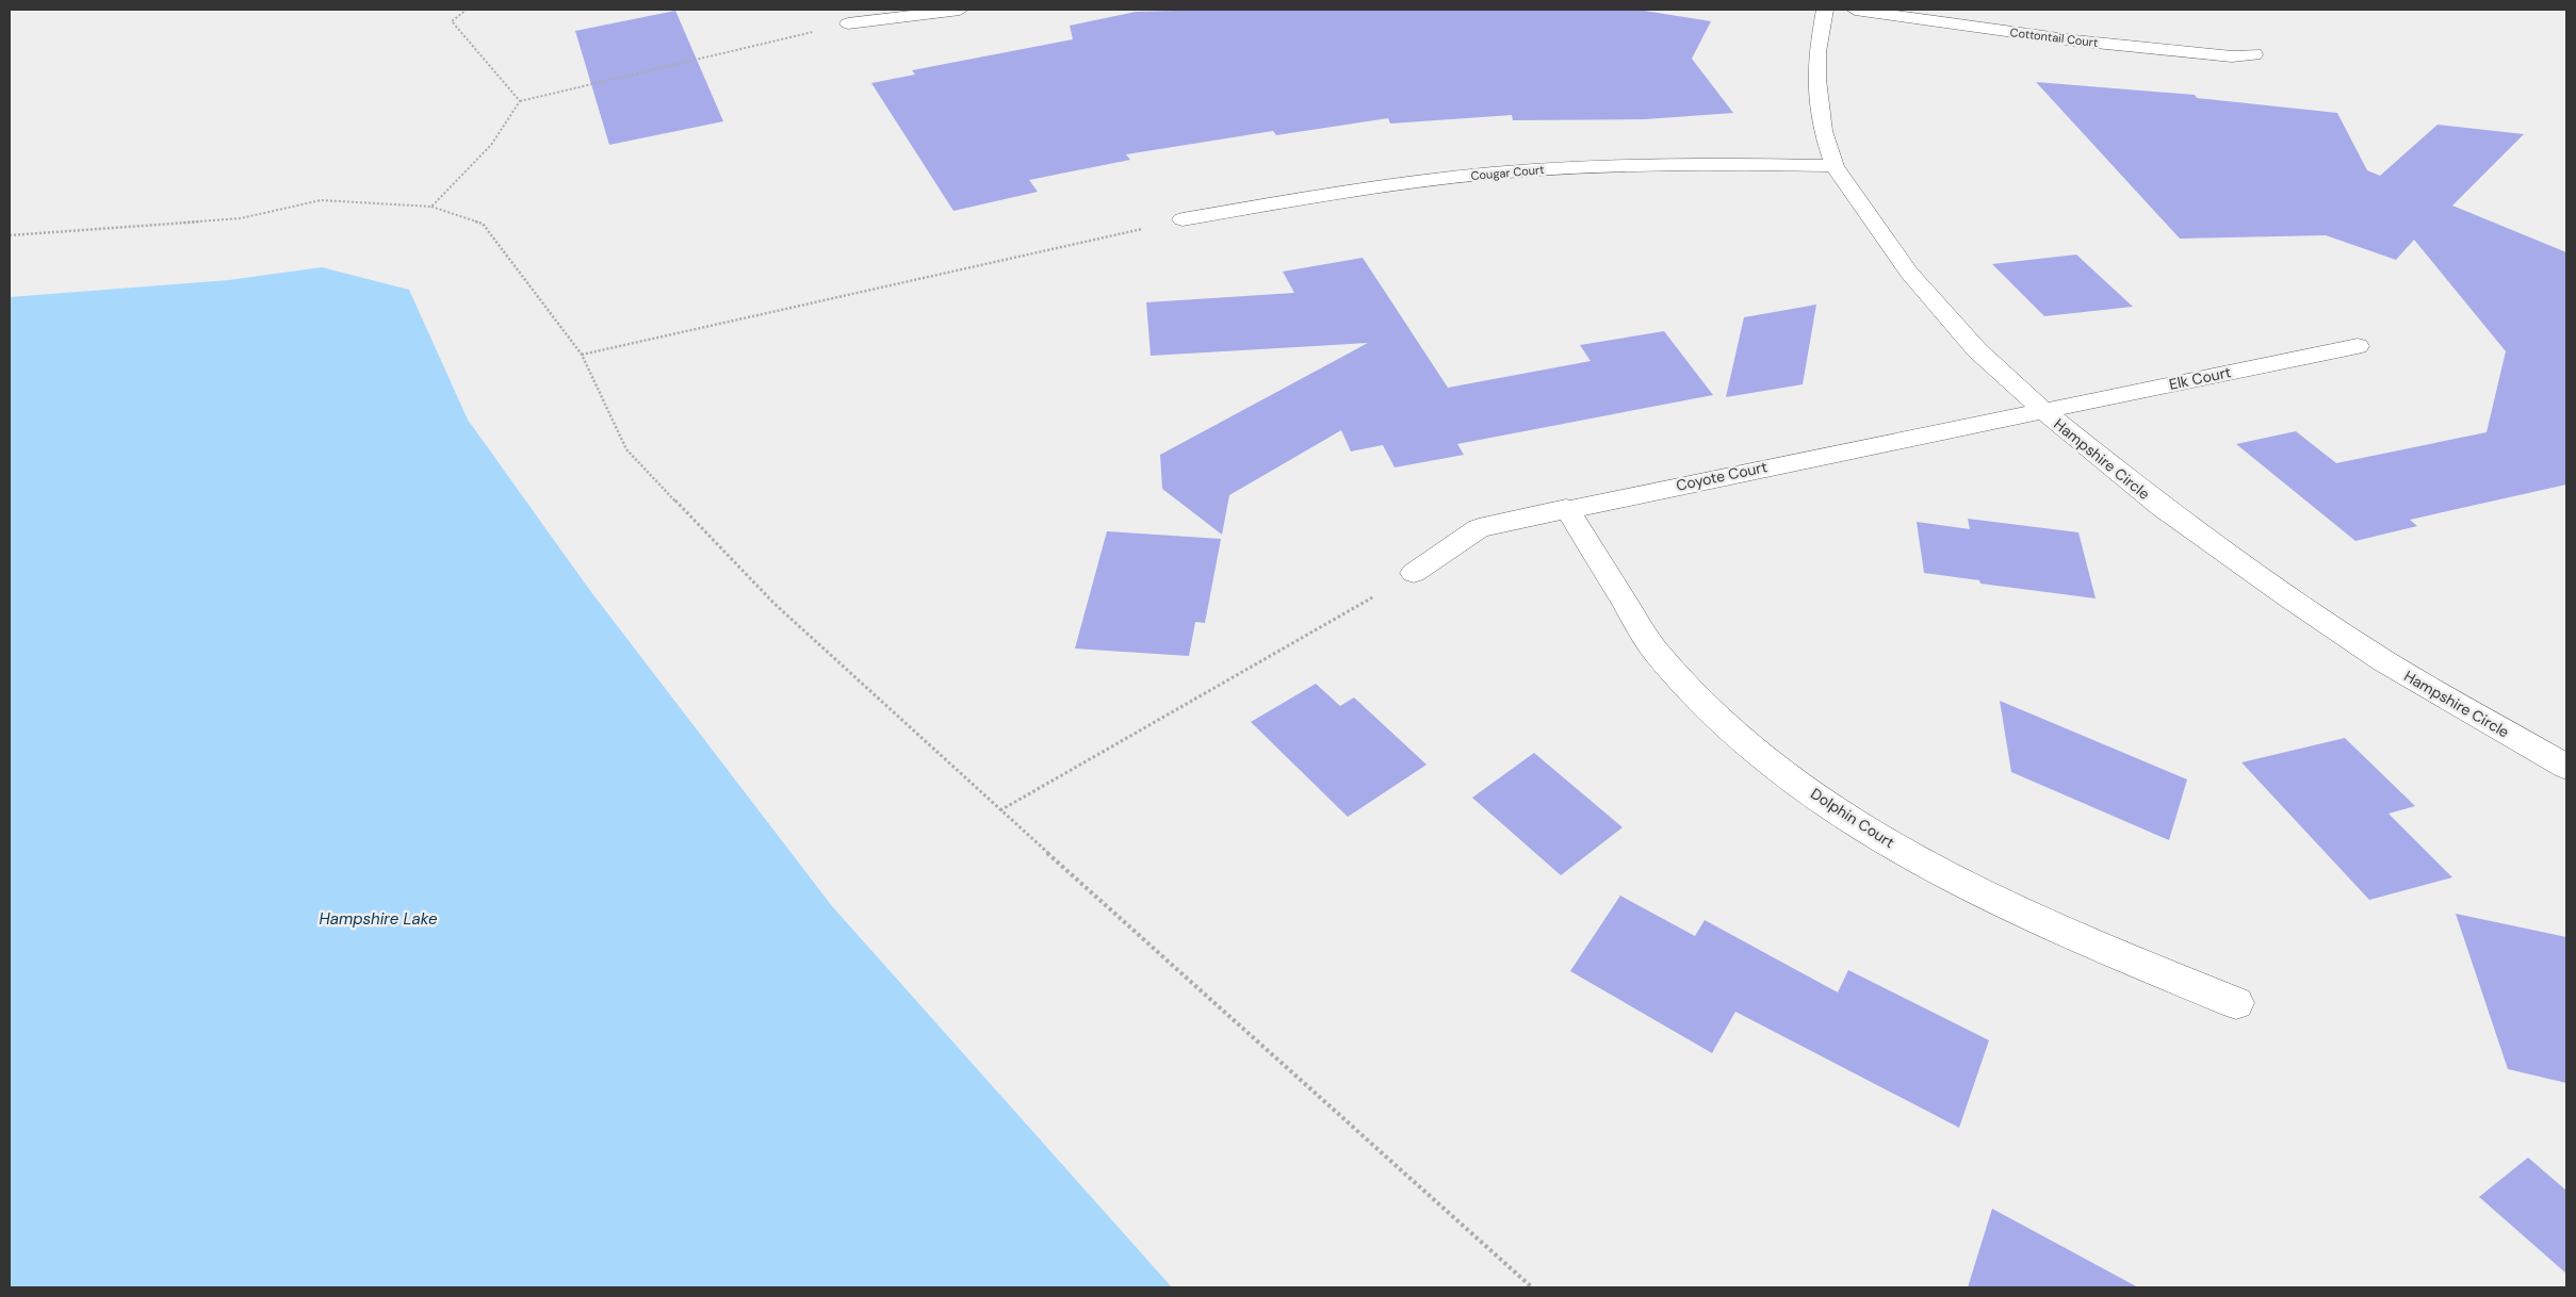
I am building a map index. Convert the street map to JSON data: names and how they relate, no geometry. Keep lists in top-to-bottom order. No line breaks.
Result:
{"streets":{"street":["Cottontail Court","Cougar Court","Elk Court","Hampshire Circle","Coyote Court","Dolphin Court"]},"crossings":[["Cougar Court","Hampshire Circle"],["Elk Court","Hampshire Circle"],["Elk Court","Coyote Court"],["Hampshire Circle","Coyote Court"],["Coyote Court","Dolphin Court"]],"water":["Hampshire Lake"]}
